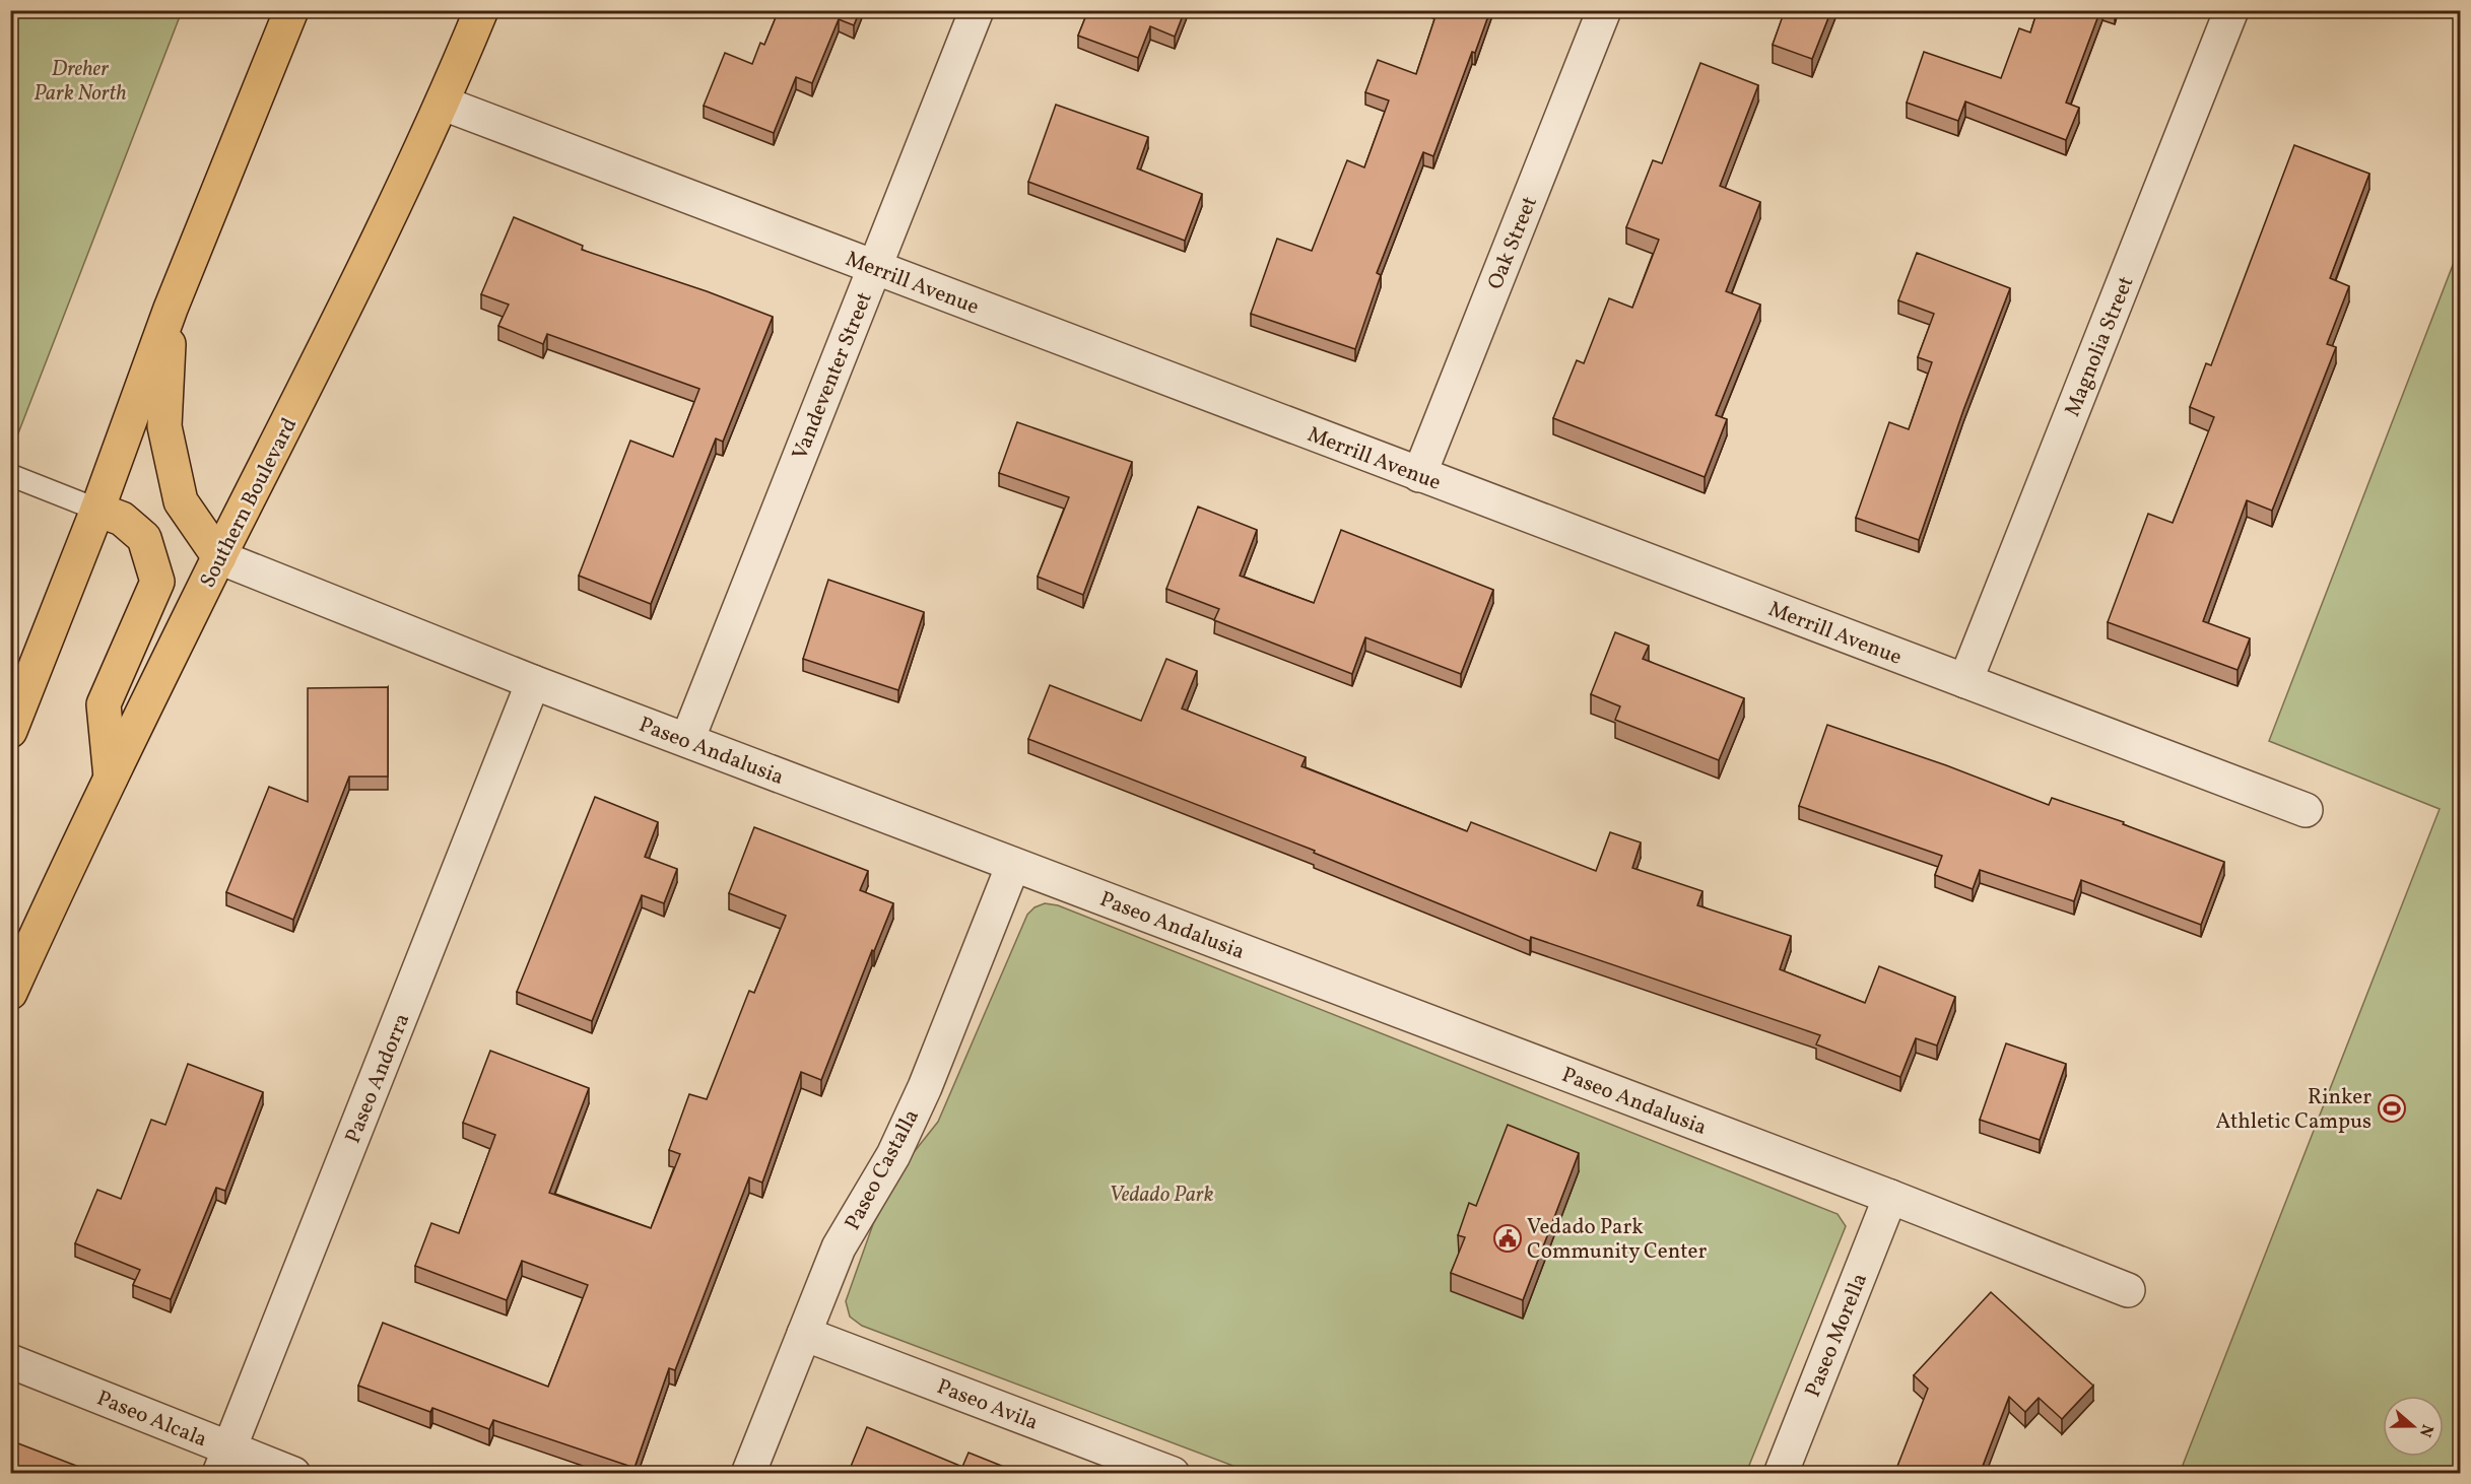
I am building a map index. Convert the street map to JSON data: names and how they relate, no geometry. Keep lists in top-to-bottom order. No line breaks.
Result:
{"streets":{"main road":["Southern Boulevard"],"street":["Oak Street","Merrill Avenue","Magnolia Street","Vandeventer Street","Paseo Andalusia","Paseo Andorra","Paseo Castalla","Paseo Morella","Paseo Avila","Paseo Alcala"]},"crossings":[["Oak Street","Merrill Avenue"],["Merrill Avenue","Magnolia Street"],["Merrill Avenue","Vandeventer Street"],["Merrill Avenue","Southern Boulevard"],["Vandeventer Street","Paseo Andalusia"],["Southern Boulevard","Paseo Andalusia"],["Paseo Andalusia","Paseo Andorra"],["Paseo Andalusia","Paseo Castalla"],["Paseo Andalusia","Paseo Morella"],["Paseo Andorra","Paseo Alcala"],["Paseo Castalla","Paseo Avila"]],"parks":["Dreher Park North","Vedado Park"],"places":{"sports":["Rinker Athletic Campus"],"public building":["Vedado Park Community Center"]},"north":"right"}
